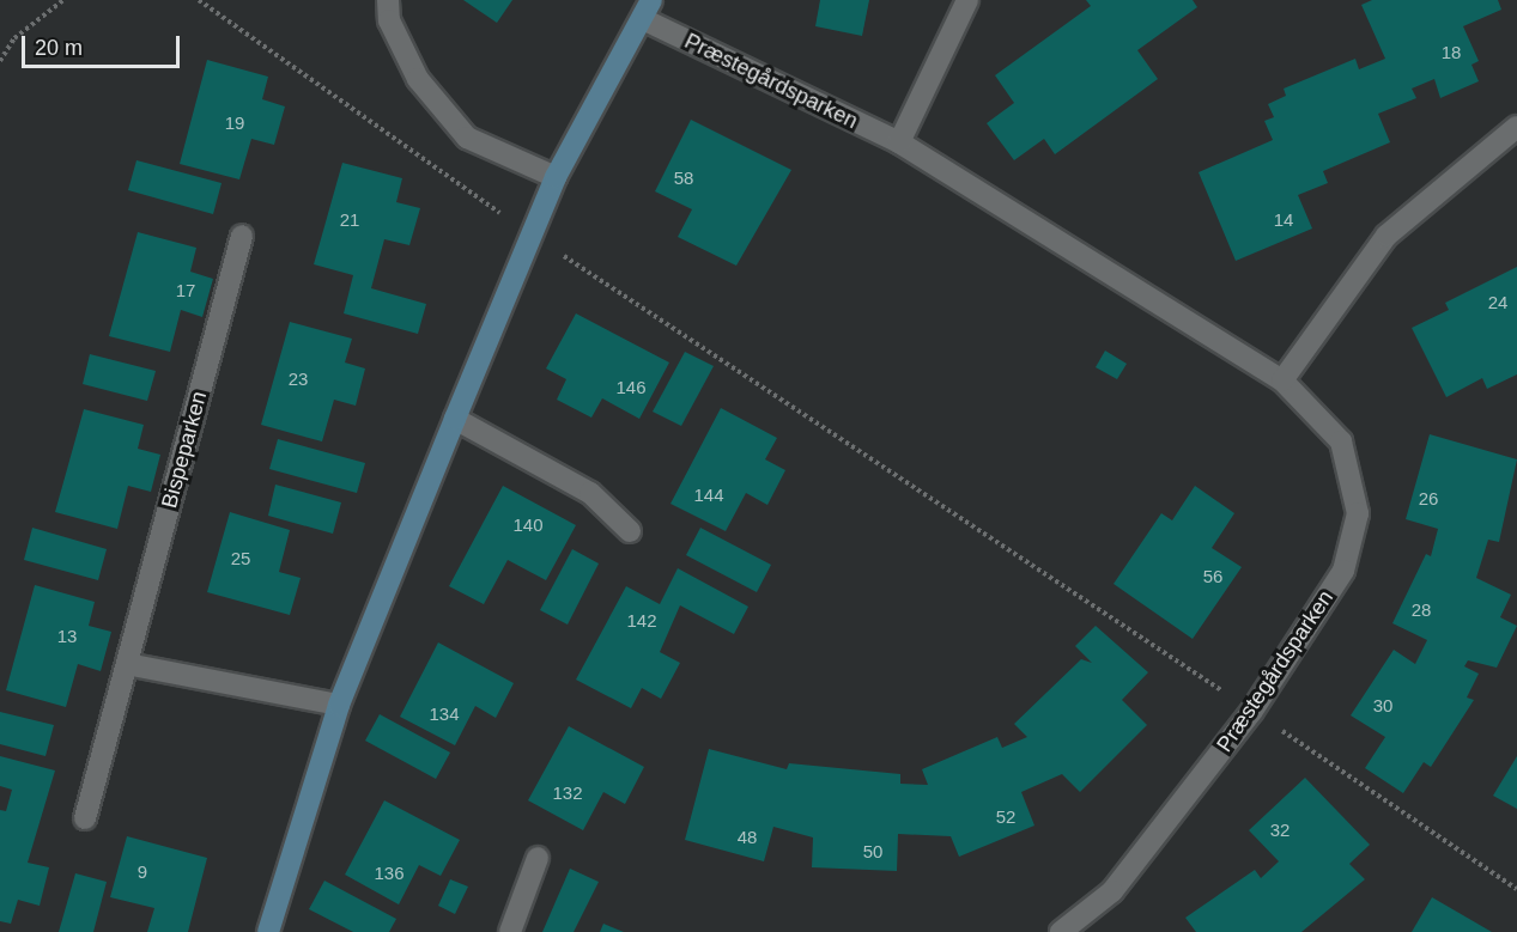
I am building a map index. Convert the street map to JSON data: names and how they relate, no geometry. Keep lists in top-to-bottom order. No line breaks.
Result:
{"streets":{"street":["Præstegårdsparken","Bispeparken"]},"house_numbers":["18","19","58","21","14","17","24","23","146","144","26","140","25","56","28","142","13","30","134","132","52","32","48","50","9","136"],"scale_bar":"20 m"}
